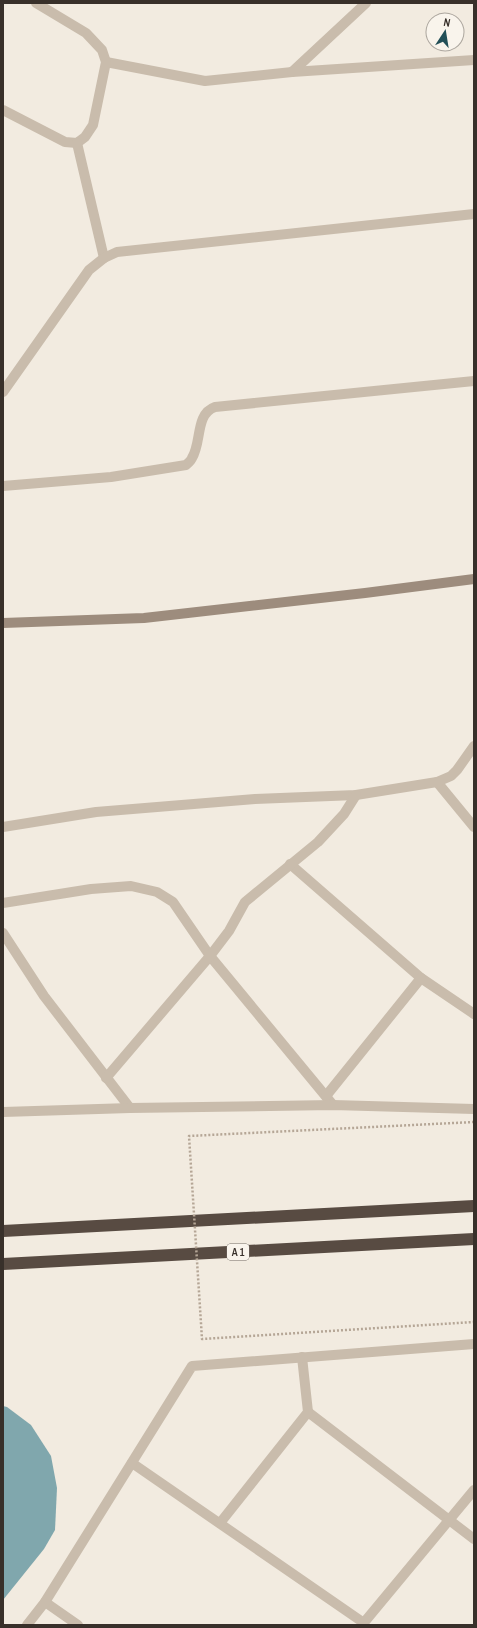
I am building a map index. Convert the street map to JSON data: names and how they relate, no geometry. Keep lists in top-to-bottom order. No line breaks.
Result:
{"streets":{"highway":["A 1"]},"north":"top"}
